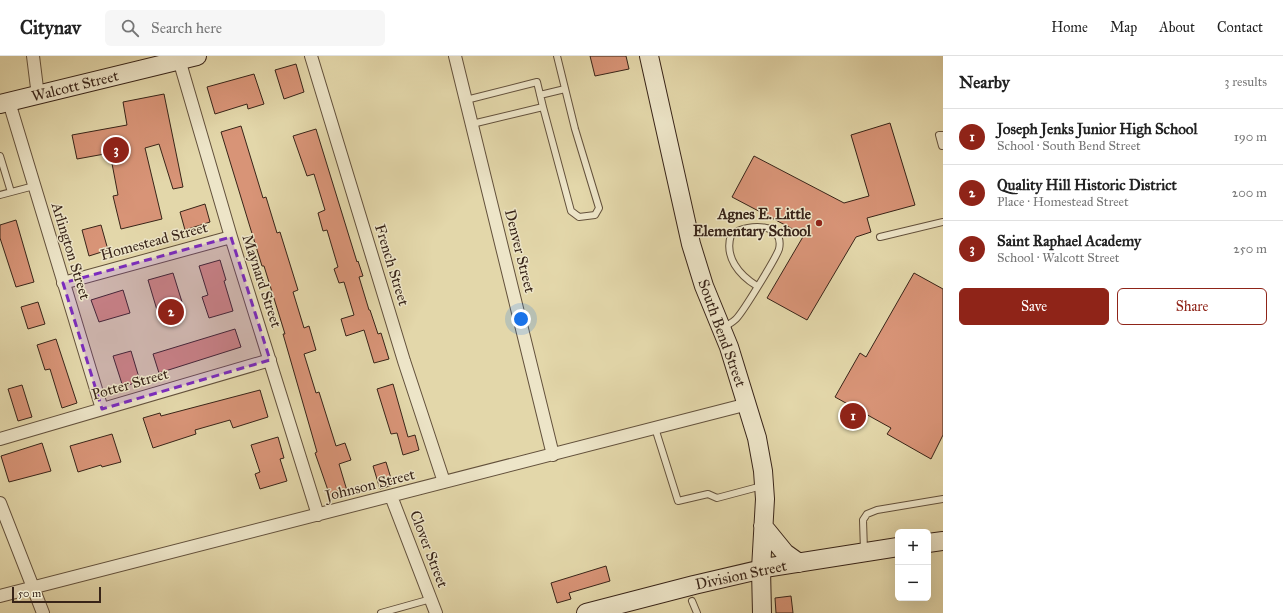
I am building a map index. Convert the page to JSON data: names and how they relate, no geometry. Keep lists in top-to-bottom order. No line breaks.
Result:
{"streets":{"street":["Walcott Street","Homestead Street","Arlington Street","Denver Street","French Street","Maynard Street","South Bend Street","Potter Street","Johnson Street","Clover Street","Division Street"]},"crossings":[["Walcott Street","Arlington Street"],["Walcott Street","Maynard Street"],["Homestead Street","Arlington Street"],["Homestead Street","Maynard Street"],["Arlington Street","Potter Street"],["Denver Street","Johnson Street"],["French Street","Johnson Street"],["Maynard Street","Potter Street"],["Maynard Street","Johnson Street"],["South Bend Street","Johnson Street"],["South Bend Street","Division Street"],["Johnson Street","Clover Street"]],"places":["Agnes E. Little Elementary School"],"scale_bar":"50 m","page":{"header":"Citynav","search":"Search here","nav":["Home","Map","About","Contact"],"heading":["Nearby","3 results"],"list":[{"mark":"1","name":"Joseph Jenks Junior High School","note":"School · South Bend Street","value":"190 m"},{"mark":"2","name":"Quality Hill Historic District","note":"Place · Homestead Street","value":"200 m"},{"mark":"3","name":"Saint Raphael Academy","note":"School · Walcott Street","value":"250 m"}],"pins":["3","2","1"],"buttons":["Save","Share"],"map_buttons":["+","−"],"scale":"50 m"}}
